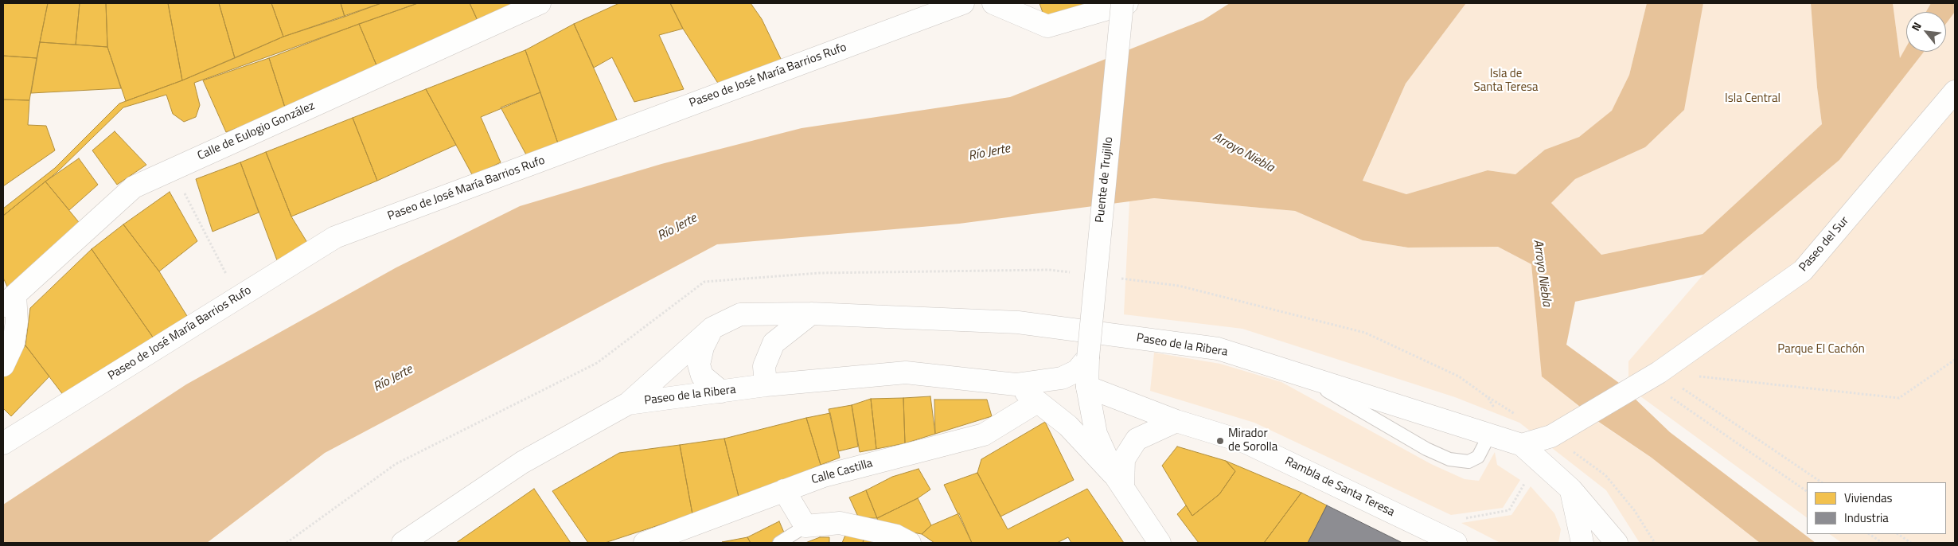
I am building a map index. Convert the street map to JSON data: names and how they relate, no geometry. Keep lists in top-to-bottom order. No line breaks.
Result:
{"streets":{"street":["Paseo de José María Barrios Rufo","Calle de Eulogio González","Puente de Trujillo","Paseo del Sur","Paseo de la Ribera","Calle Castilla","Rambla de Santa Teresa"]},"crossings":[["Puente de Trujillo","Paseo de la Ribera"],["Puente de Trujillo","Rambla de Santa Teresa"],["Paseo del Sur","Paseo de la Ribera"]],"water":["Río Jerte","Arroyo Niebla"],"parks":["Isla de Santa Teresa","Isla Central","Parque El Cachón"],"places":["Mirador de Sorolla"],"legend":["Viviendas","Industria"],"north":"top left"}
